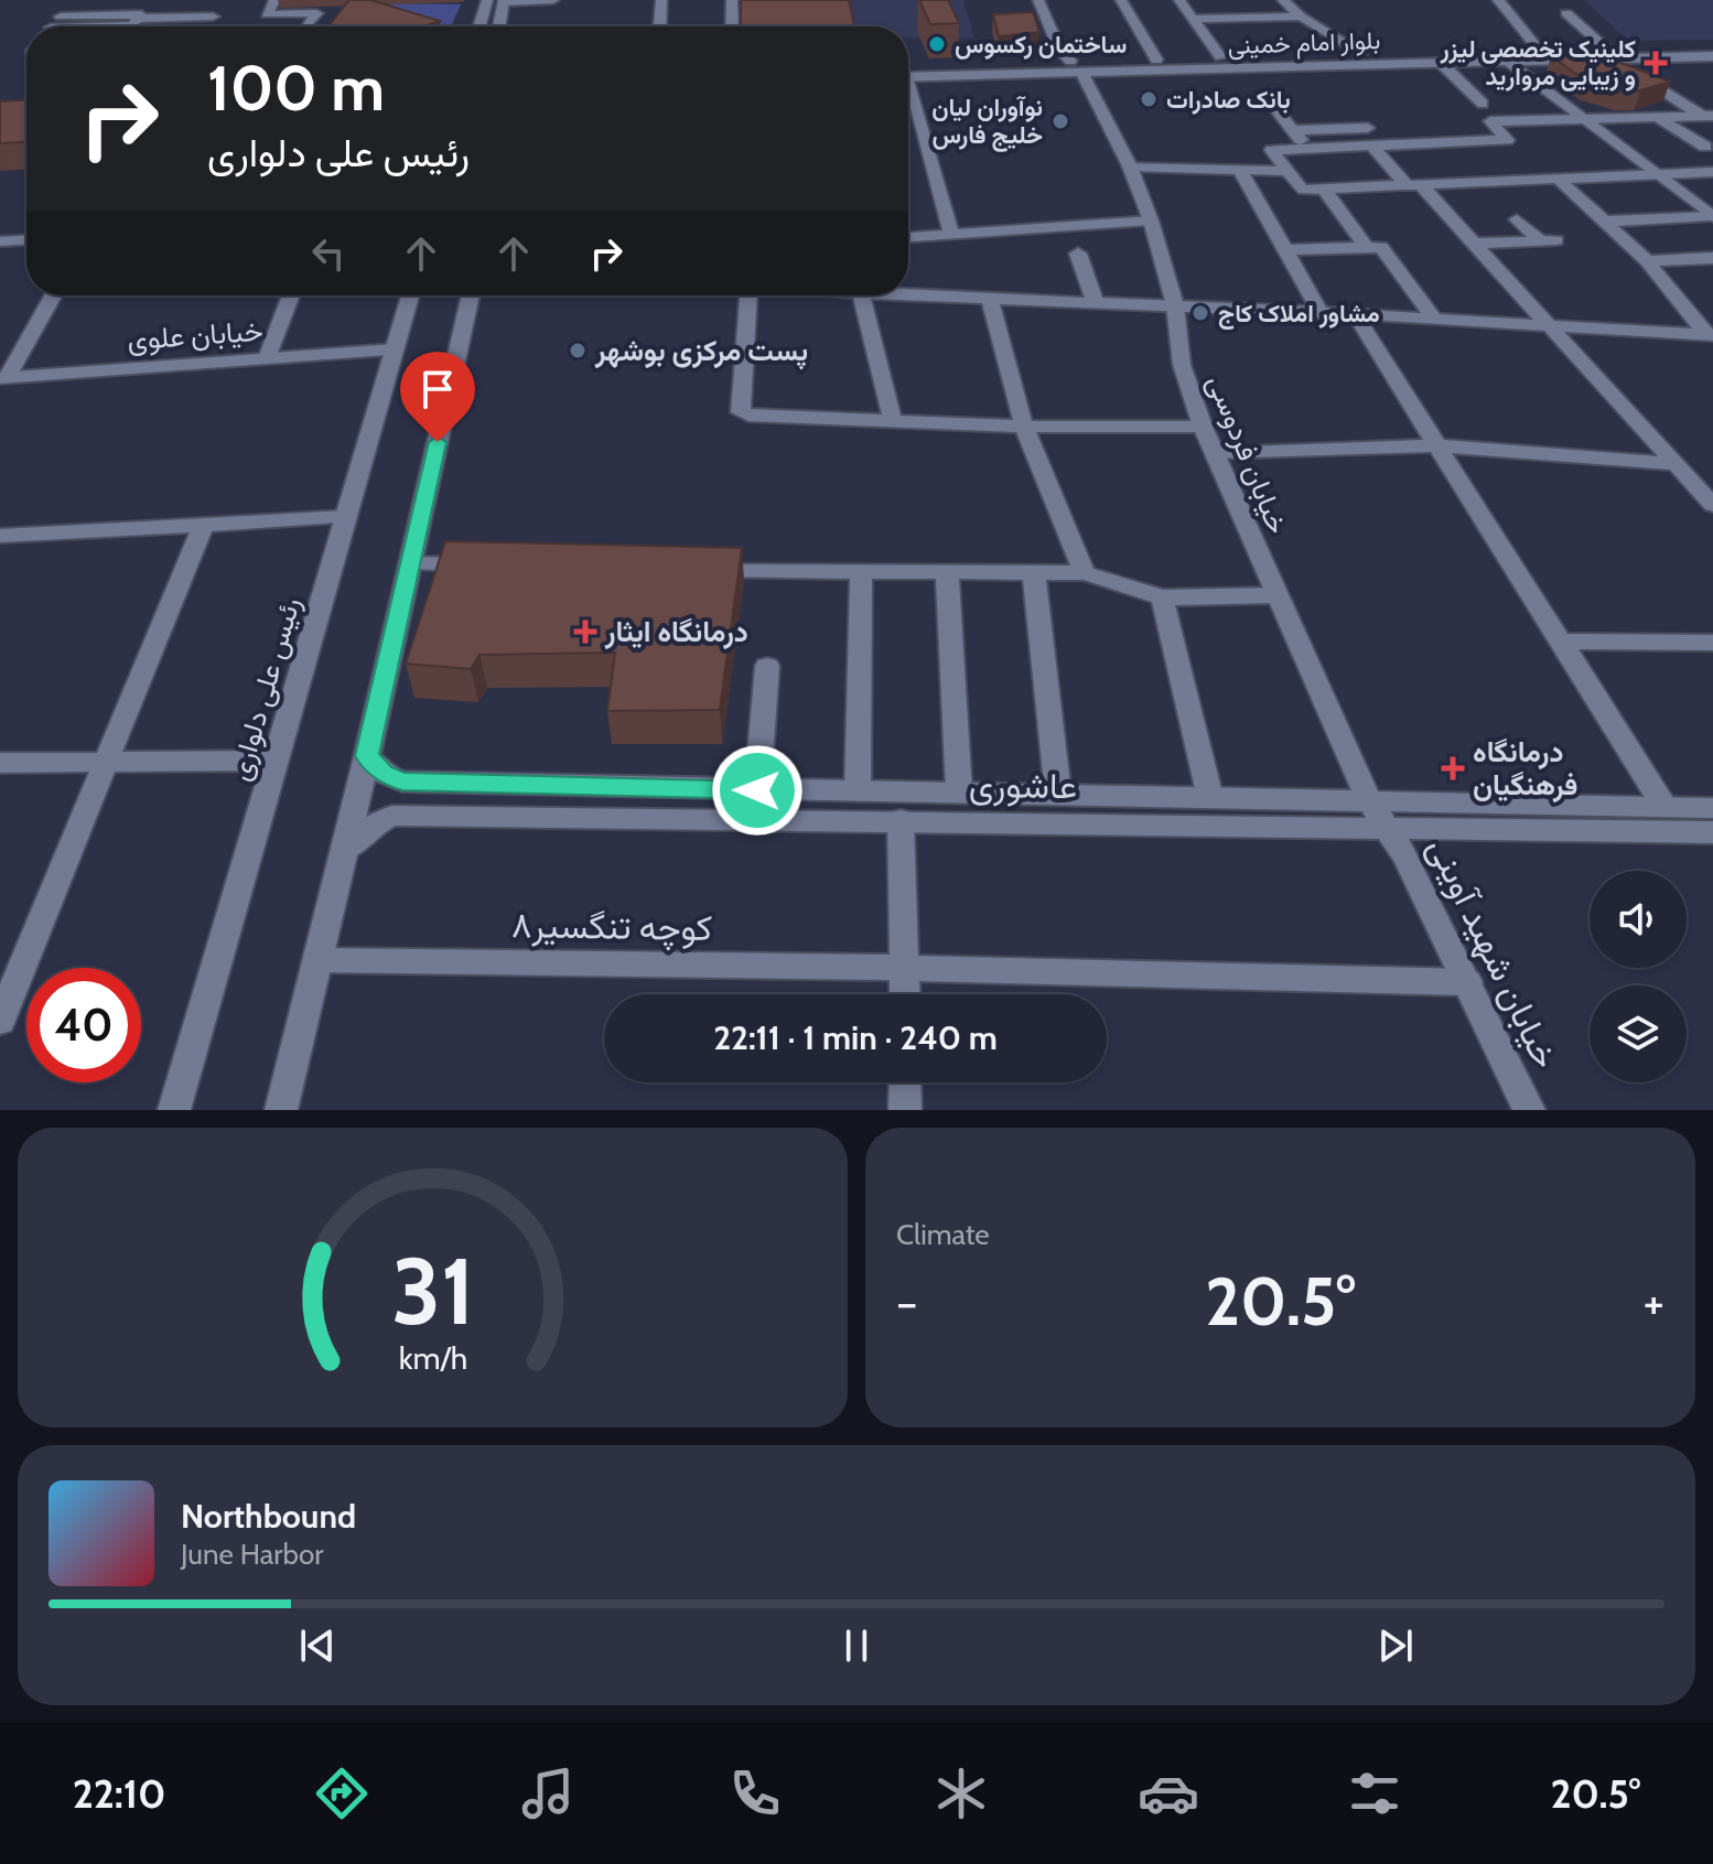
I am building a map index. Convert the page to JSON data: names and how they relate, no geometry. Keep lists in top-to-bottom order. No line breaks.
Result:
{"streets":{"street":["بلوار امام خمینی","خیابان علوی","خیابان فردوسی","رئیس علی دلواری","عاشوری","کوچه تنگسیر۸","خیابان شهید آوینی"]},"crossings":[["بلوار امام خمینی","خیابان فردوسی"],["خیابان علوی","رئیس علی دلواری"],["خیابان فردوسی","عاشوری"],["خیابان فردوسی","خیابان شهید آوینی"],["عاشوری","خیابان شهید آوینی"],["کوچه تنگسیر۸","خیابان شهید آوینی"]],"places":{"other":["ساختمان رکسوس","بانک صادرات","نوآوران لیان خلیج فارس","مشاور املاک کاج","پست مرکزی بوشهر"],"health":["کلینیک تخصصی لیزر و زیبایی مروارید","درمانگاه ایثار","درمانگاه فرهنگیان"]},"page":{"turn":["100 m","رئیس علی دلواری"],"limit":"40","trip":"22:11 · 1 min · 240 m","tile":"Climate","heat":["−","20.5°","+"],"song":["Northbound","June Harbor"],"tabs":["22:10","20.5°"],"gauge":["31","km/h"]}}
